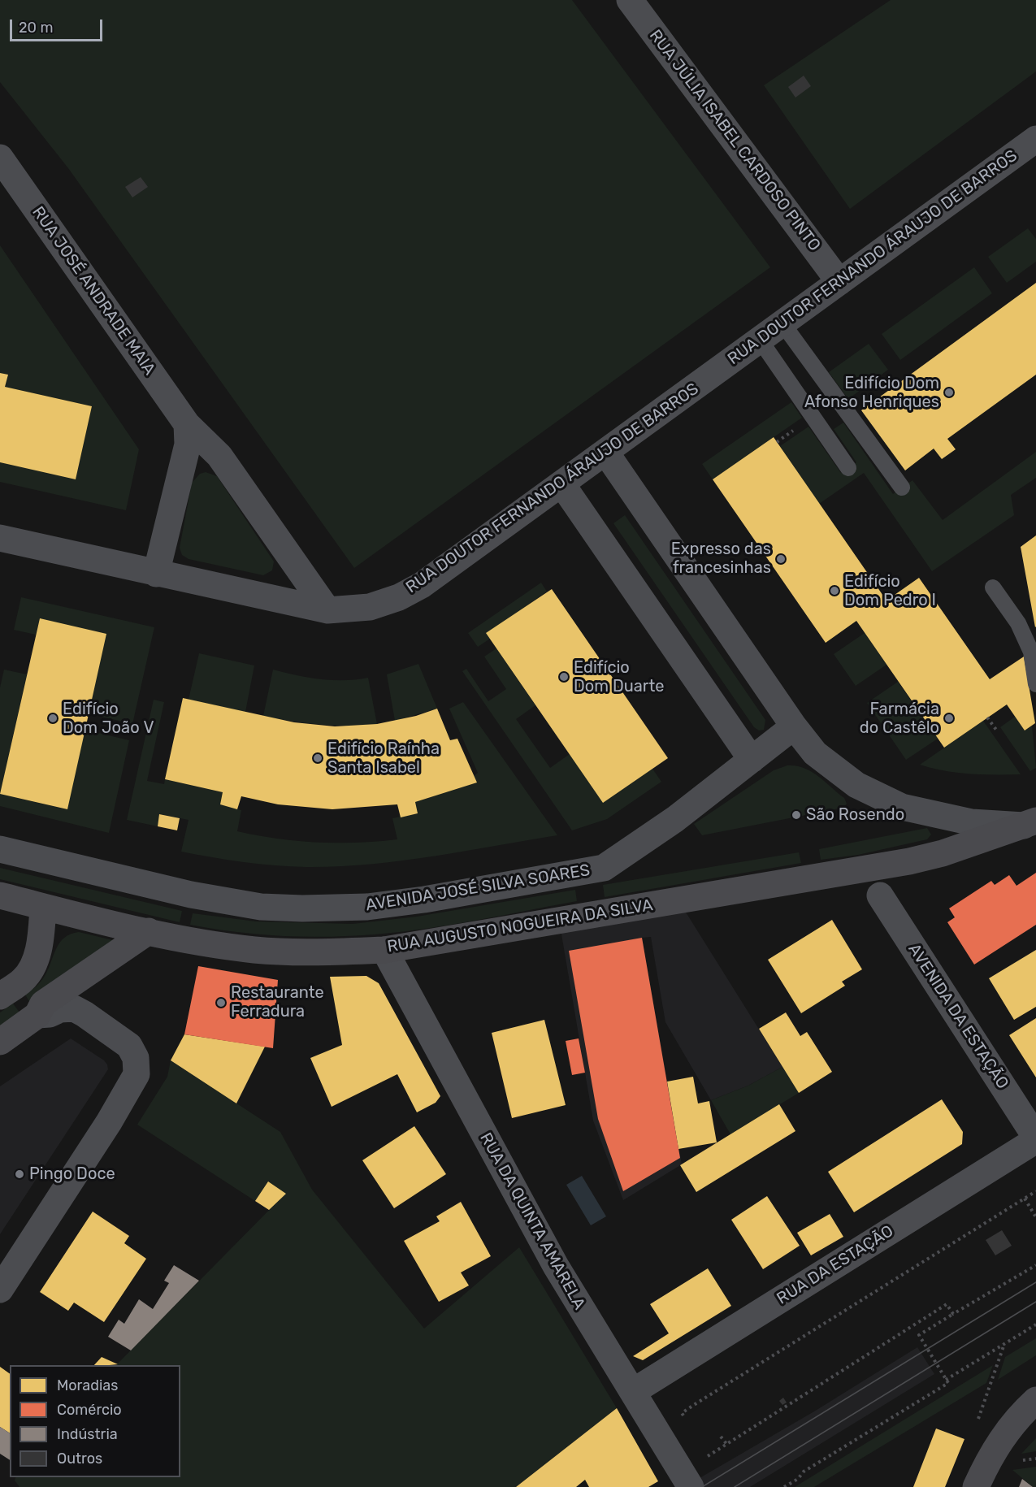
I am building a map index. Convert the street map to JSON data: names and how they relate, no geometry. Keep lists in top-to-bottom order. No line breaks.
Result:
{"streets":{"main road":["RUA AUGUSTO NOGUEIRA DA SILVA"],"street":["RUA JÚLIA ISABEL CARDOSO PINTO","RUA DOUTOR FERNANDO ÁRAUJO DE BARROS","RUA JOSÉ ANDRADE MAIA","AVENIDA JOSÉ SILVA SOARES","AVENIDA DA ESTAÇÃO","RUA DA QUINTA AMARELA","RUA DA ESTAÇÃO"]},"crossings":[["RUA JÚLIA ISABEL CARDOSO PINTO","RUA DOUTOR FERNANDO ÁRAUJO DE BARROS"],["RUA DOUTOR FERNANDO ÁRAUJO DE BARROS","RUA JOSÉ ANDRADE MAIA"],["RUA AUGUSTO NOGUEIRA DA SILVA","RUA DA QUINTA AMARELA"],["AVENIDA DA ESTAÇÃO","RUA DA ESTAÇÃO"],["RUA DA QUINTA AMARELA","RUA DA ESTAÇÃO"]],"places":["Edifício Dom Afonso Henriques","Expresso das francesinhas","Edifício Dom Pedro I","Edifício Dom Duarte","Edifício Dom João V","Farmácia do Castêlo","Edifício Raínha Santa Isabel","São Rosendo","Restaurante Ferradura","Pingo Doce"],"legend":["Moradias","Comércio","Indústria","Outros"],"scale_bar":"20 m"}
